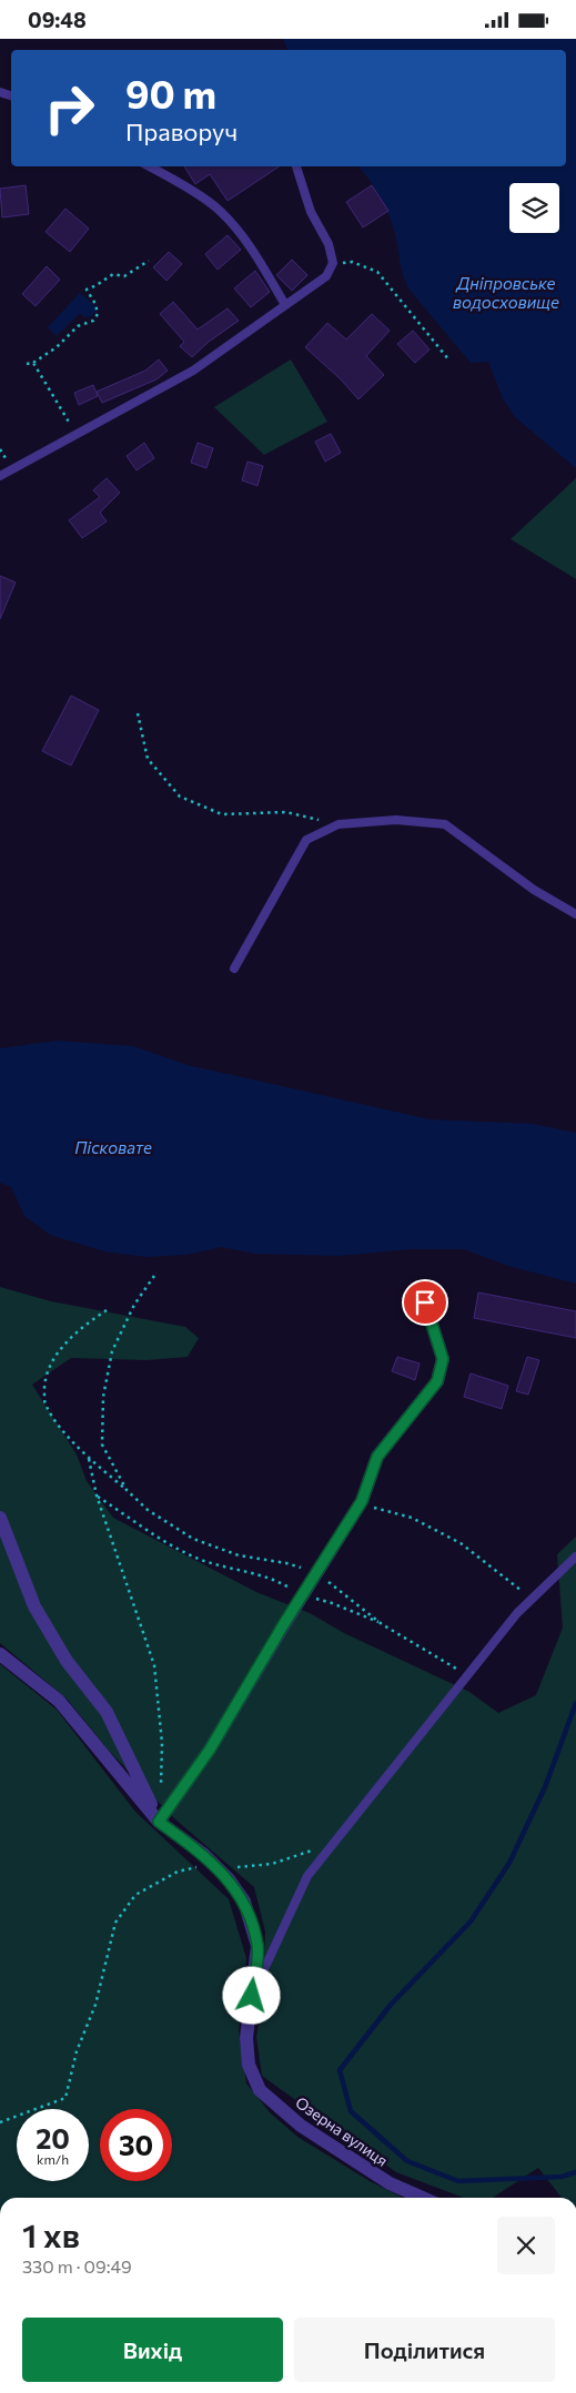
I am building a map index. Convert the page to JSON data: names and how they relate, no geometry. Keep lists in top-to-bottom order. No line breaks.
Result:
{"streets":{"street":["Озерна вулиця"]},"water":["Дніпровське водосховище","Пісковате"],"page":{"status":"09:48","turn":["90 m","Праворуч"],"speed":"20 km/h","limit":"30","heading":["1 хв","330 m · 09:49"],"buttons":["Вихід","Поділитися"]}}
